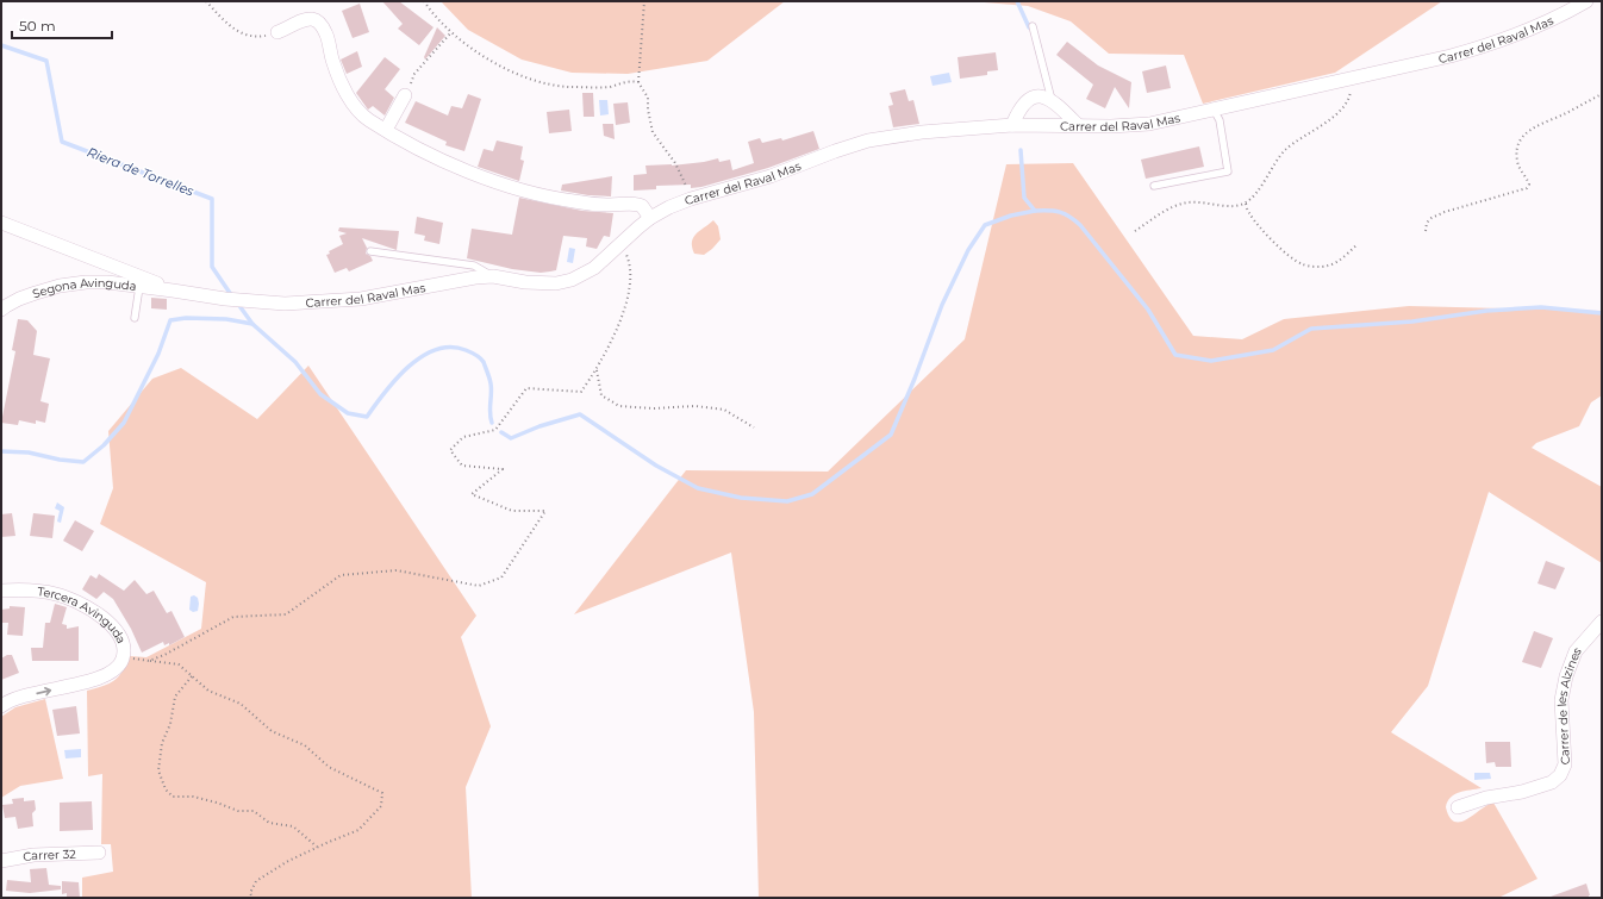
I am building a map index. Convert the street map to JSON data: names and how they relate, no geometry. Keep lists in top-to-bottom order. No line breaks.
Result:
{"streets":{"street":["Carrer del Raval Mas","Segona Avinguda","Tercera Avinguda","Carrer de les Alzines","Carrer 32"]},"crossings":[["Carrer del Raval Mas","Segona Avinguda"]],"one_way":["Tercera Avinguda"],"water":["Riera de Torrelles"],"scale_bar":"50 m"}
